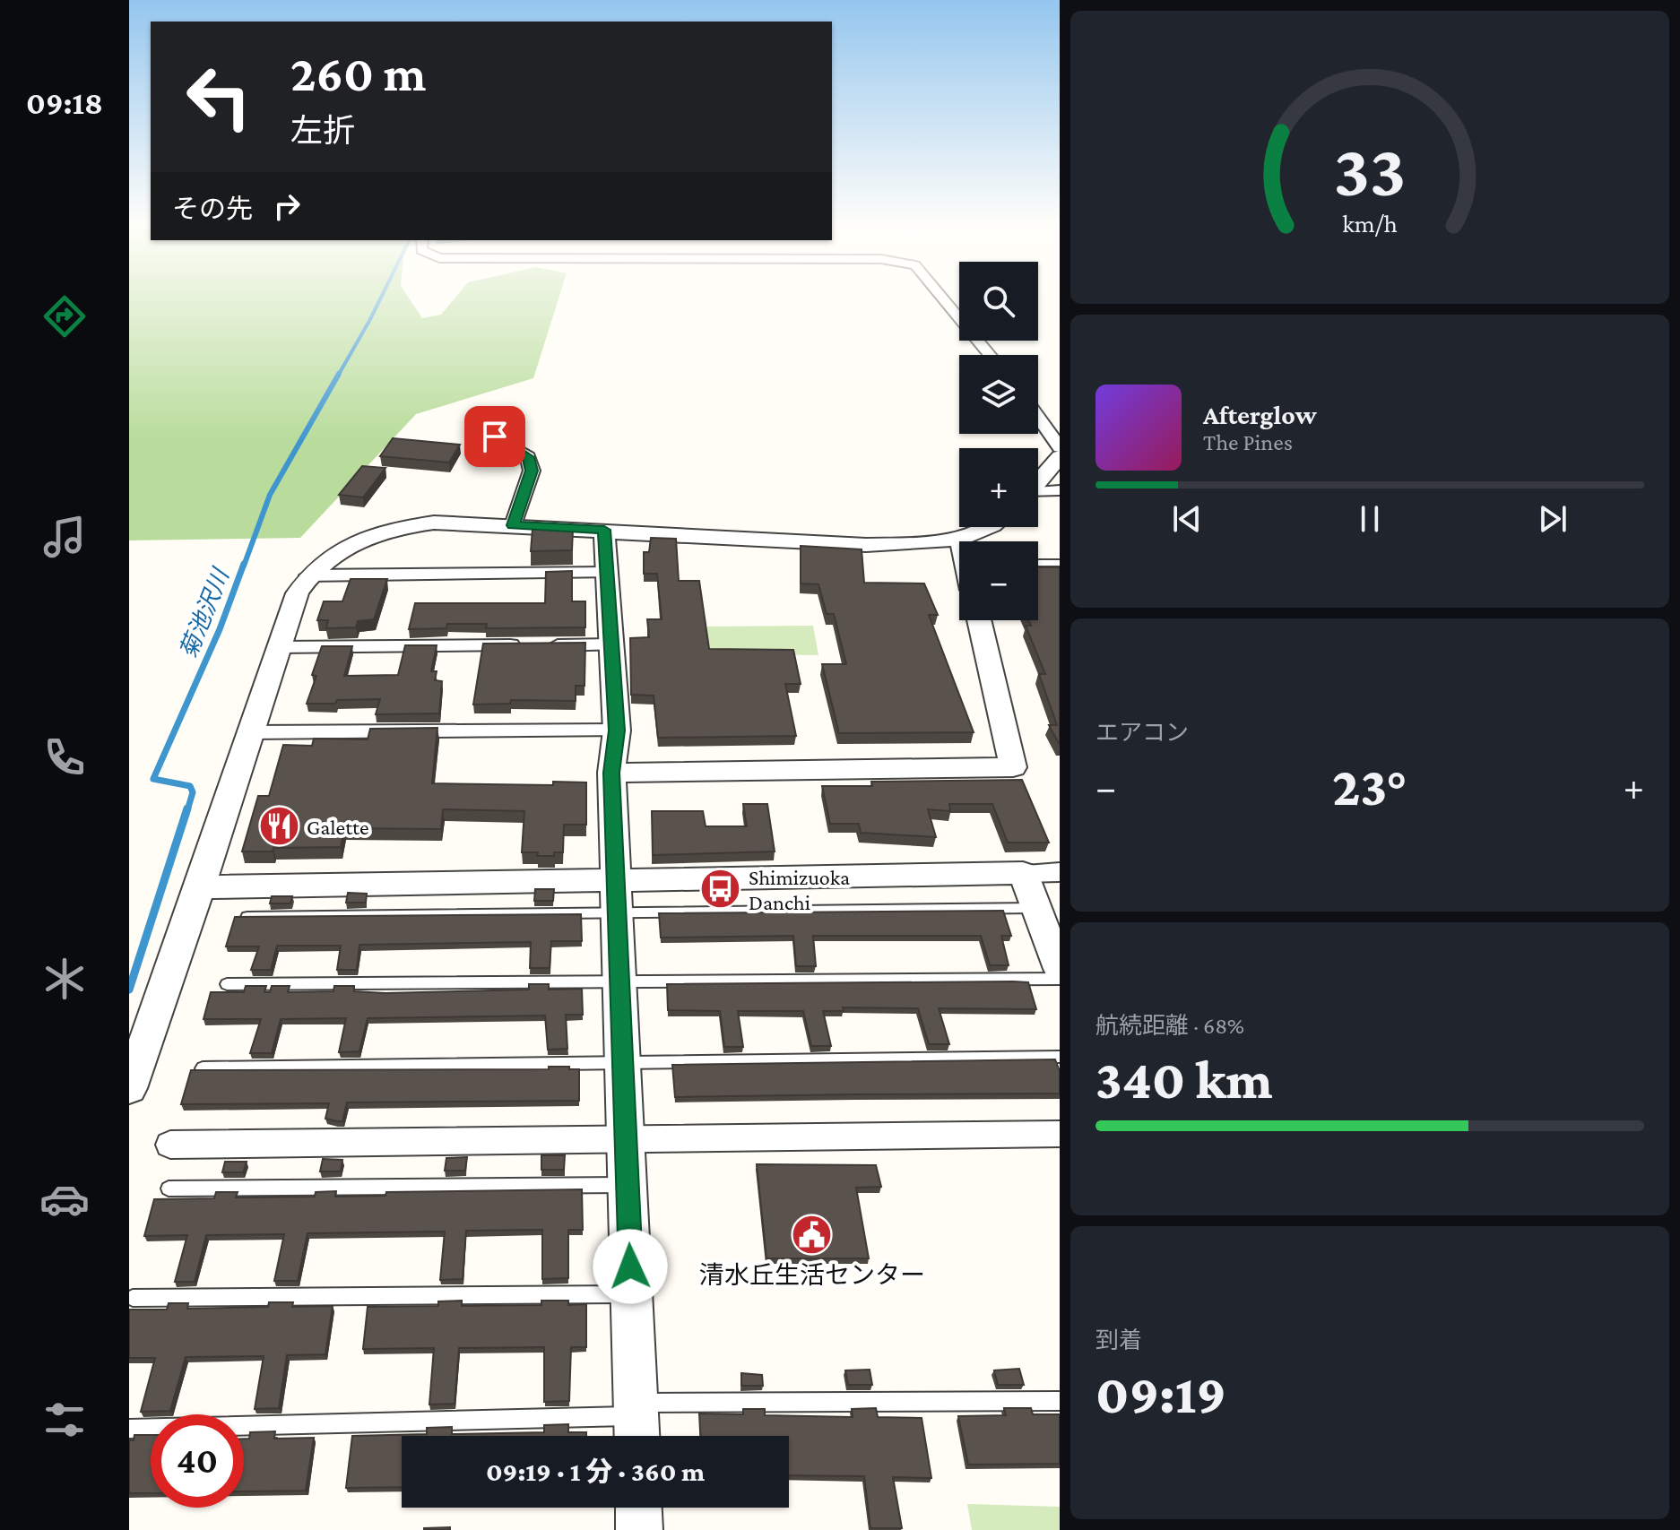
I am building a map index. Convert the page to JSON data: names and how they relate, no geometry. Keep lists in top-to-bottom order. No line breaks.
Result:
{"water":["菊池沢川"],"places":{"restaurant":["Galette"],"bus stop":["Shimizuoka Danchi"],"public building":["清水丘生活センター"]},"page":{"tabs":"09:18","turn":["260 m","左折"],"then":"その先","map_buttons":["+","−"],"song":["Afterglow","The Pines"],"tile":["エアコン",["航続距離 · 68%","340 km"],["到着","09:19"]],"heat":["−","23°","+"],"limit":"40","trip":"09:19 · 1 分 · 360 m","gauge":["33","km/h"]}}
